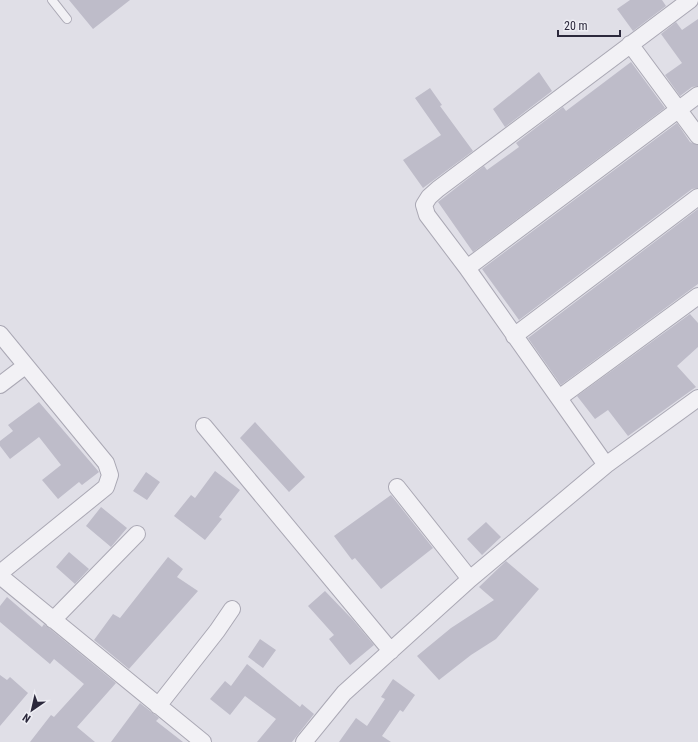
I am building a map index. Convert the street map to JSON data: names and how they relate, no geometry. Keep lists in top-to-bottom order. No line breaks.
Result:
{"scale_bar":"20 m","north":"bottom left"}
